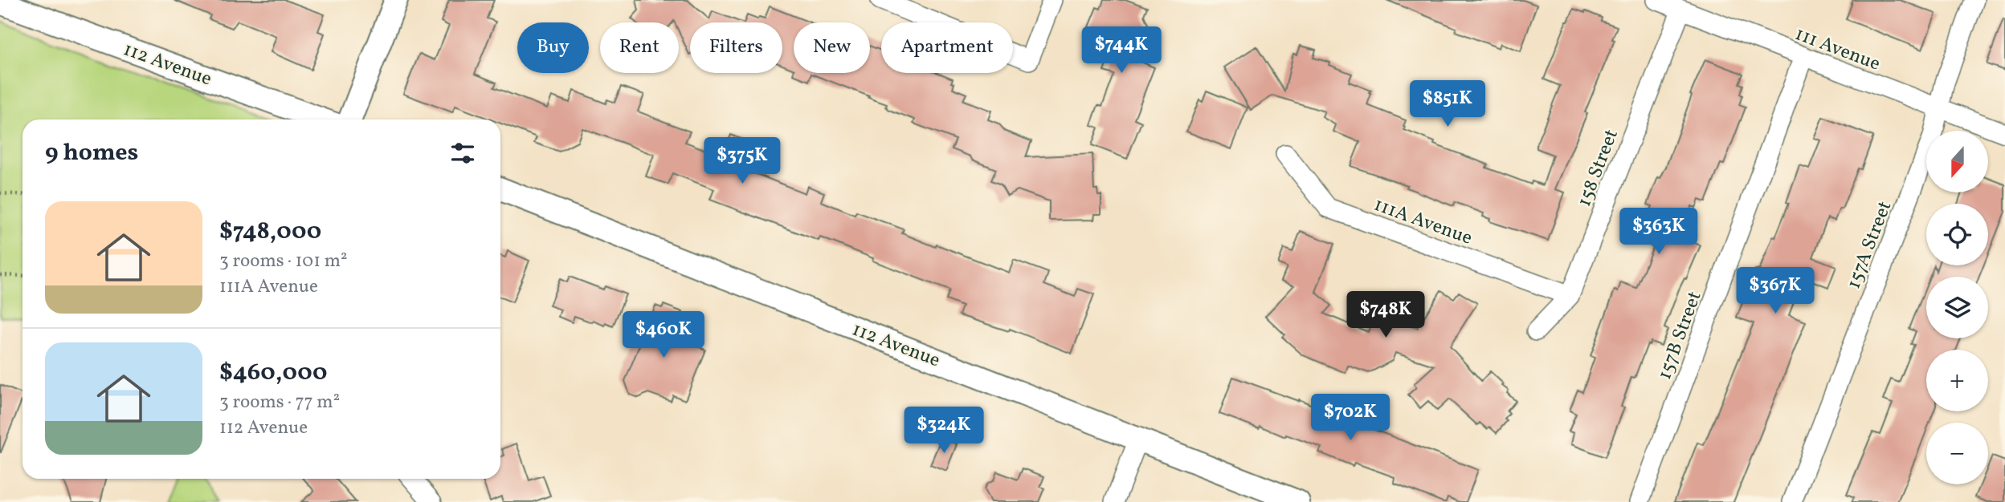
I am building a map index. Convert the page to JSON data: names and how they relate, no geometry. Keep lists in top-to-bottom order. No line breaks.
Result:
{"streets":{"street":["111 Avenue","112 Avenue","158 Street","111A Avenue","157A Street","157B Street"]},"crossings":[["111 Avenue","158 Street"],["111 Avenue","157A Street"],["111 Avenue","157B Street"],["158 Street","111A Avenue"]],"north":"bottom","page":{"chip":["Buy","Rent","Filters","New","Apartment"],"price":["$744K","$851K","$375K","$363K","$367K","$748K","$460K","$702K","$324K"],"heading":"9 homes","map_buttons":["+","−"],"list":[{"name":"$748,000","note":"3 rooms · 101 m² · 111A Avenue"},{"name":"$460,000","note":"3 rooms · 77 m² · 112 Avenue"}]}}
